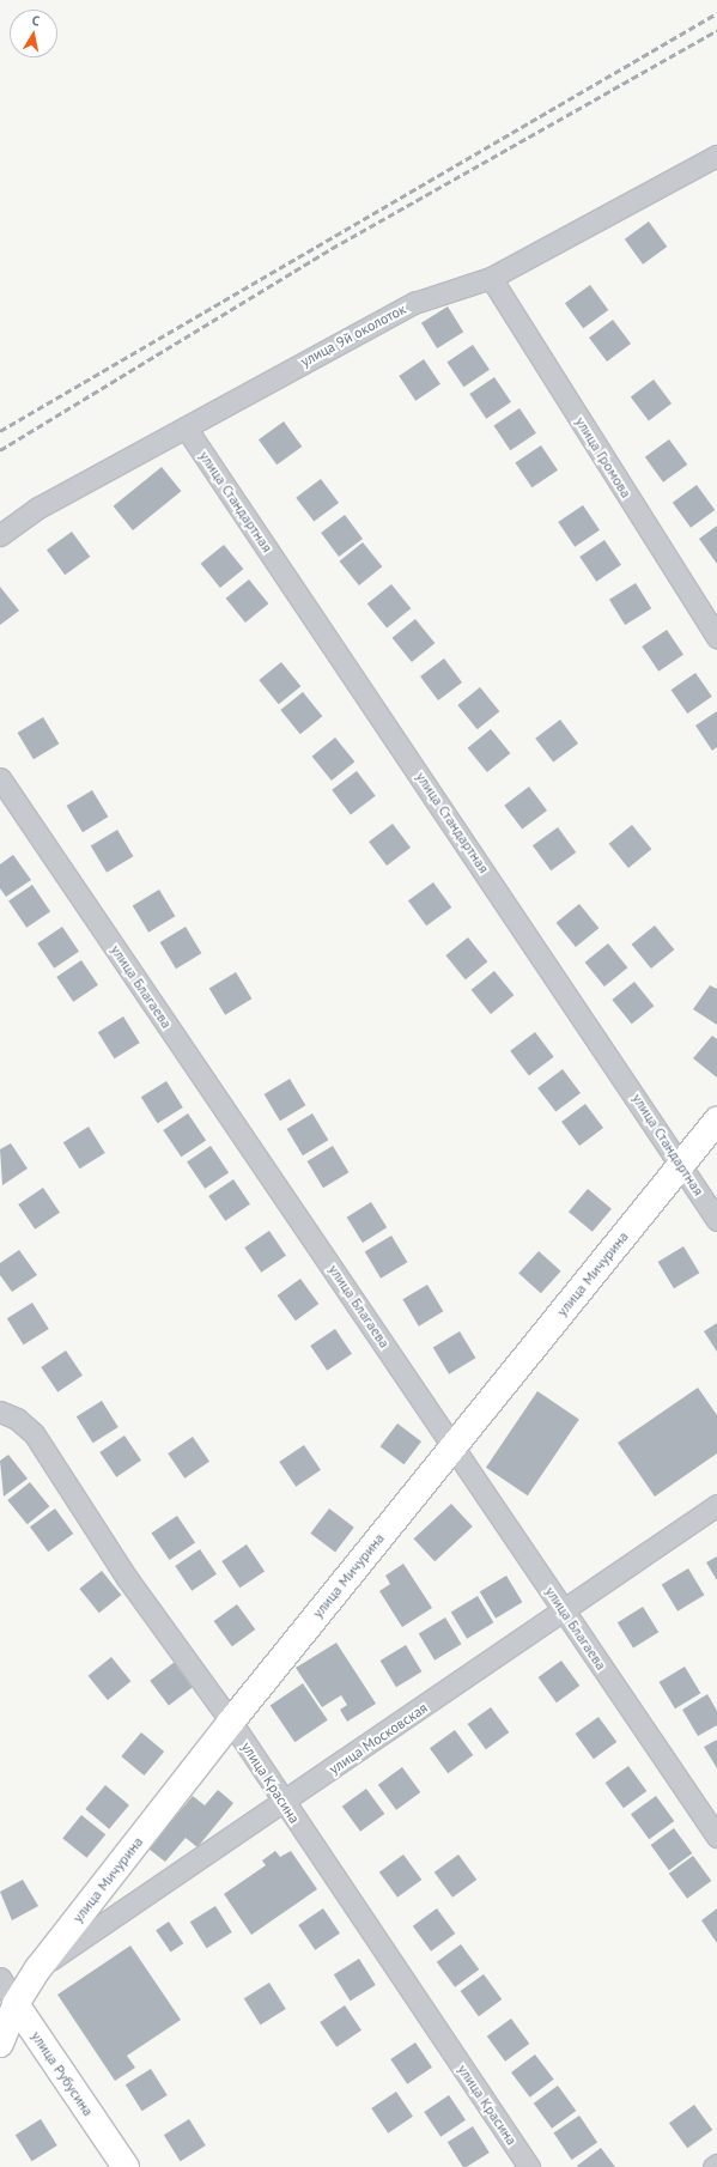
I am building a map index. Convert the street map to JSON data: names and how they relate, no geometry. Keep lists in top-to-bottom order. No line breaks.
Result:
{"streets":{"main road":["улица Мичурина","улица Рубусина"],"street":["улица 9й околоток","улица Громова","улица Стандартная","улица Благаева","улица Московская","улица Красина"]},"crossings":[["улица 9й околоток","улица Громова"],["улица 9й околоток","улица Стандартная"],["улица Стандартная","улица Мичурина"],["улица Благаева","улица Мичурина"],["улица Благаева","улица Московская"],["улица Мичурина","улица Московская"],["улица Мичурина","улица Красина"],["улица Мичурина","улица Рубусина"],["улица Московская","улица Красина"]],"north":"top"}
